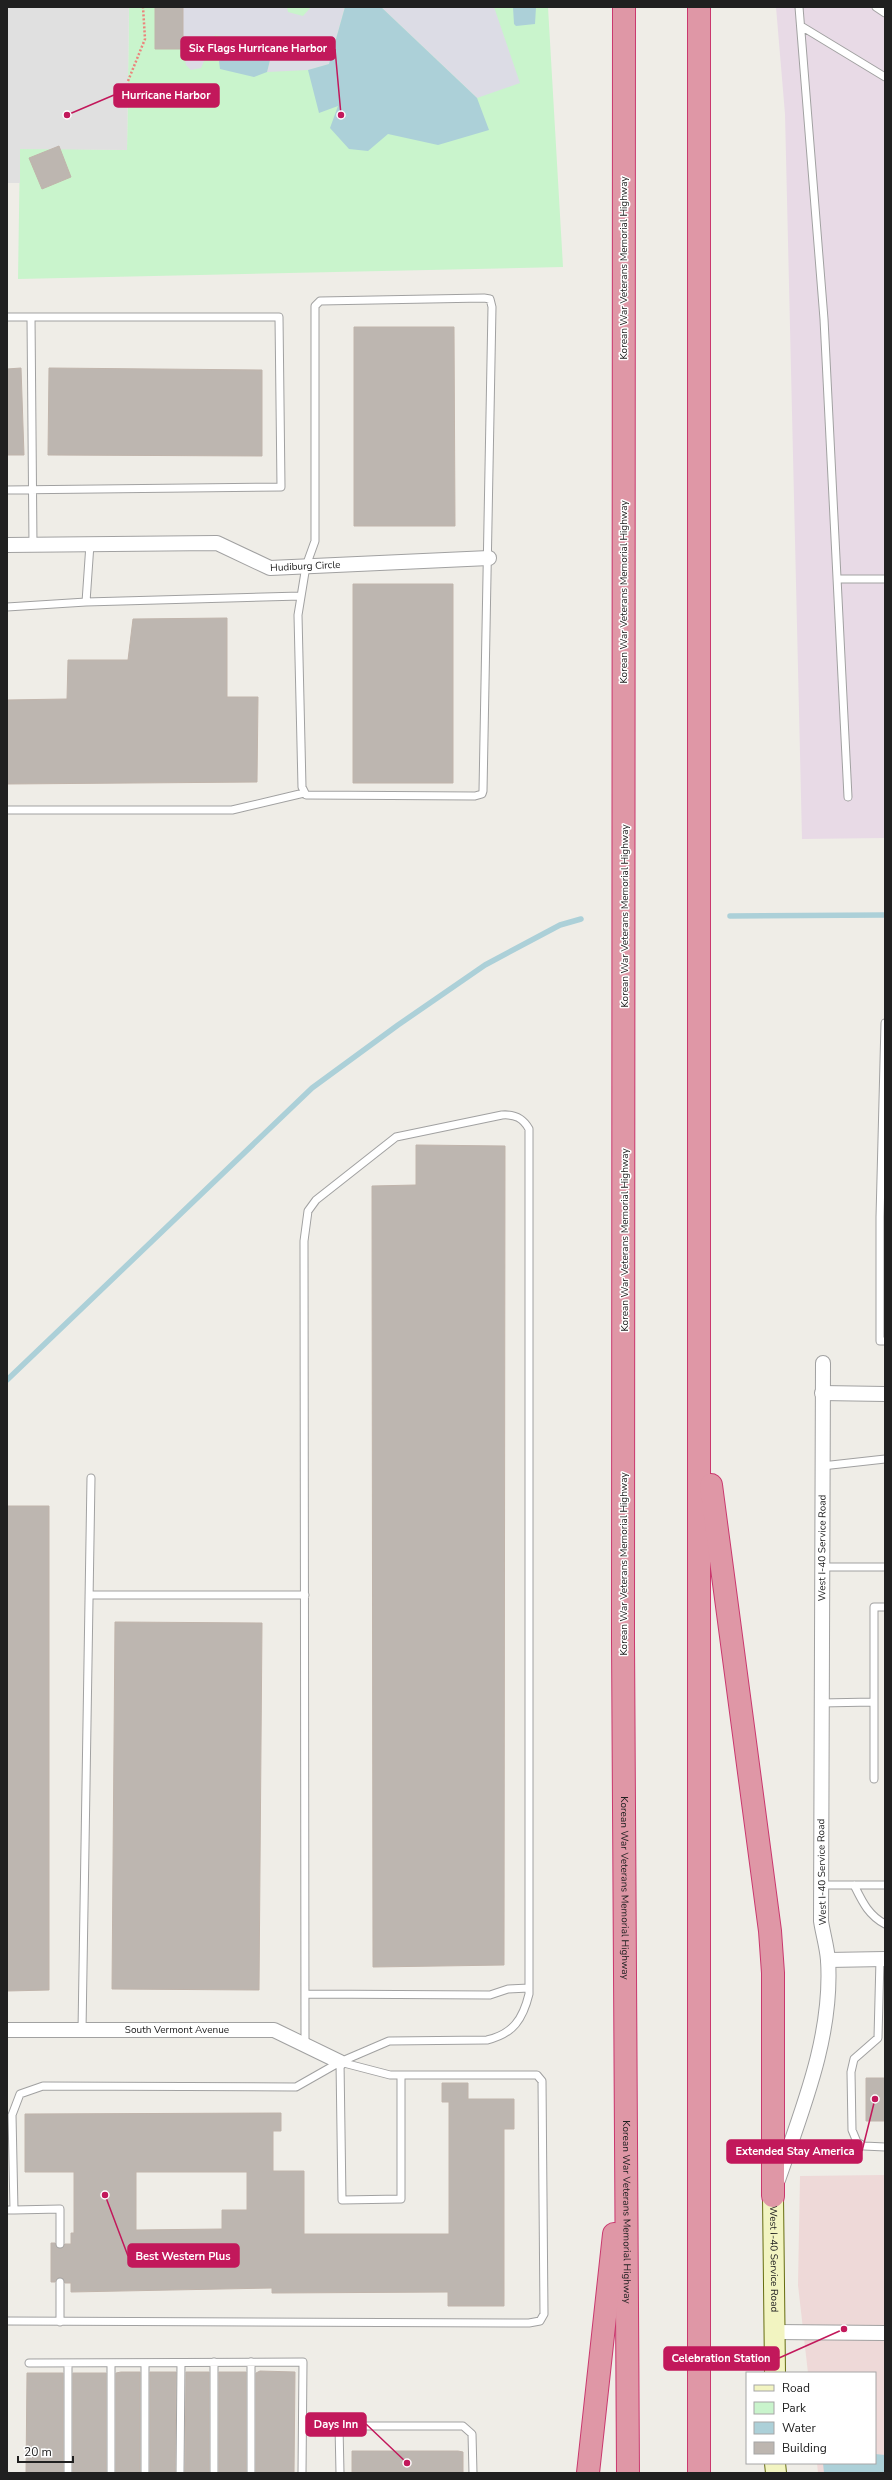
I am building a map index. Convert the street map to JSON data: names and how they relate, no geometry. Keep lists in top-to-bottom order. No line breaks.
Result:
{"streets":{"highway":["Korean War Veterans Memorial Highway"],"main road":["West I-40 Service Road"],"street":["Hudiburg Circle","South Vermont Avenue"]},"places":["Hurricane Harbor","Six Flags Hurricane Harbor","Extended Stay America","Best Western Plus","Celebration Station","Days Inn"],"legend":["Road","Park","Water","Building"],"scale_bar":"20 m"}
